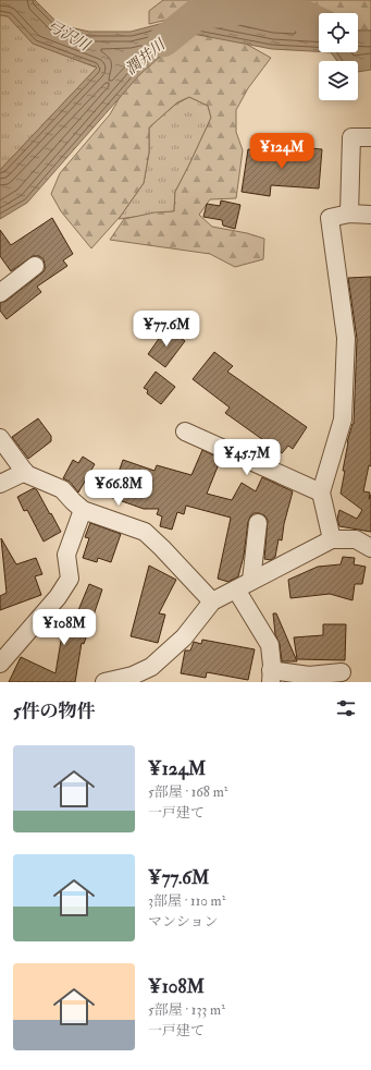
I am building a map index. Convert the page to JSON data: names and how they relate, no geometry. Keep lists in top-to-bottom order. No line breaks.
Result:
{"water":["弓沢川","潤井川"],"page":{"price":["¥124M","¥77.6M","¥45.7M","¥66.8M","¥108M"],"heading":"5件の物件","list":[{"name":"¥124M","note":"5部屋 · 168 m² · 一戸建て"},{"name":"¥77.6M","note":"3部屋 · 110 m² · マンション"},{"name":"¥108M","note":"5部屋 · 133 m² · 一戸建て"}]}}
